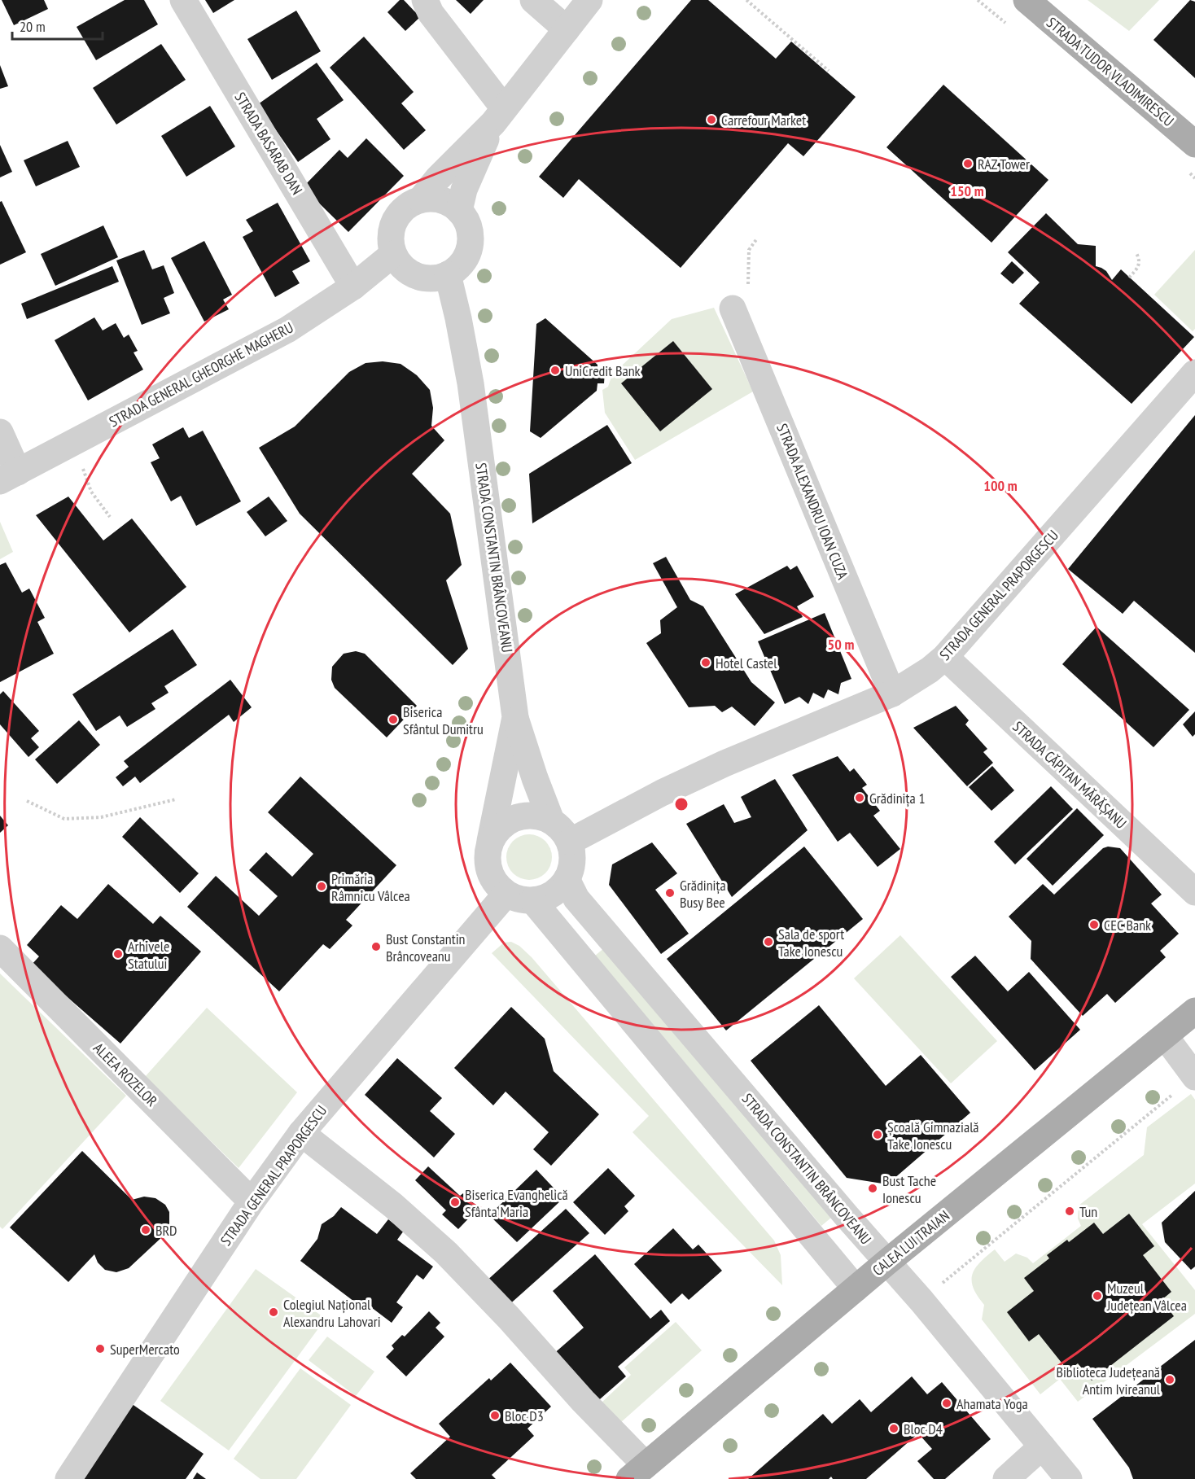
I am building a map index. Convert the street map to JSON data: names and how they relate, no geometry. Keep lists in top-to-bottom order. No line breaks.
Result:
{"streets":{"main road":["STRADA TUDOR VLADIMIRESCU","CALEA LUI TRAIAN"],"street":["STRADA BASARAB DAN","STRADA GENERAL GHEORGHE MAGHERU","STRADA ALEXANDRU IOAN CUZA","STRADA CONSTANTIN BRÂNCOVEANU","STRADA GENERAL PRAPORGESCU","STRADA CĂPITAN MĂRĂȘANU","ALEEA ROZELOR"]},"crossings":[["STRADA BASARAB DAN","STRADA GENERAL GHEORGHE MAGHERU"],["STRADA GENERAL GHEORGHE MAGHERU","STRADA CONSTANTIN BRÂNCOVEANU"],["STRADA ALEXANDRU IOAN CUZA","STRADA GENERAL PRAPORGESCU"],["STRADA CONSTANTIN BRÂNCOVEANU","STRADA GENERAL PRAPORGESCU"],["STRADA CONSTANTIN BRÂNCOVEANU","CALEA LUI TRAIAN"],["STRADA GENERAL PRAPORGESCU","STRADA CĂPITAN MĂRĂȘANU"],["STRADA GENERAL PRAPORGESCU","ALEEA ROZELOR"]],"places":["Carrefour Market","RAZ Tower","UniCredit Bank","Hotel Castel","Biserica Sfântul Dumitru","Grădinița 1","Primăria Râmnicu Vâlcea","Grădinița Busy Bee","CEC Bank","Sala de sport Take Ionescu","Bust Constantin Brâncoveanu","Arhivele Statului","Școală Gimnazială Take Ionescu","Bust Tache Ionescu","Biserica Evanghelică Sfânta Maria","Tun","BRD","Muzeul Județean Vâlcea","Colegiul Național Alexandru Lahovari","SuperMercato","Biblioteca Județeană Antim Ivireanul","Ahamata Yoga","Bloc D3","Bloc D4"],"scale_bar":"20 m","rings":["150 m","100 m","50 m"]}
